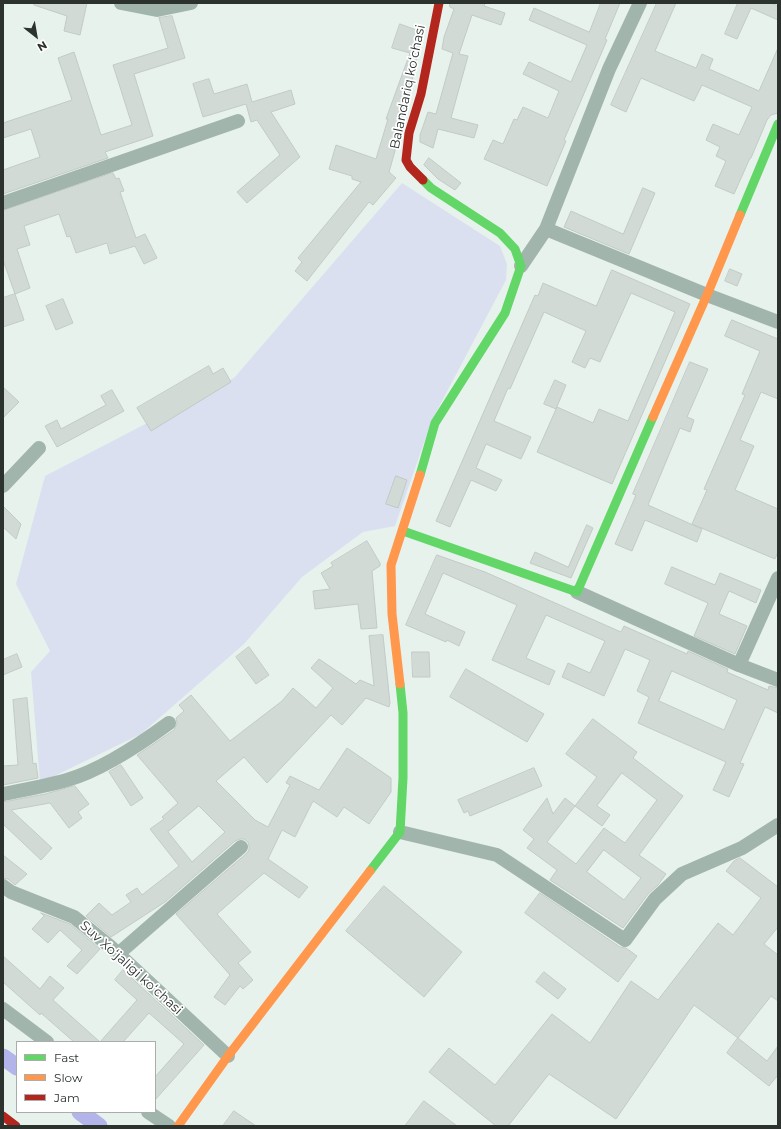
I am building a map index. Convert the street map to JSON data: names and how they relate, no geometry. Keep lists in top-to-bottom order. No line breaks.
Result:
{"streets":{"street":["Balandariq koʻchasi","Suv Xoʻjaligi koʻchasi"]},"legend":["Fast","Slow","Jam"],"north":"bottom right"}
